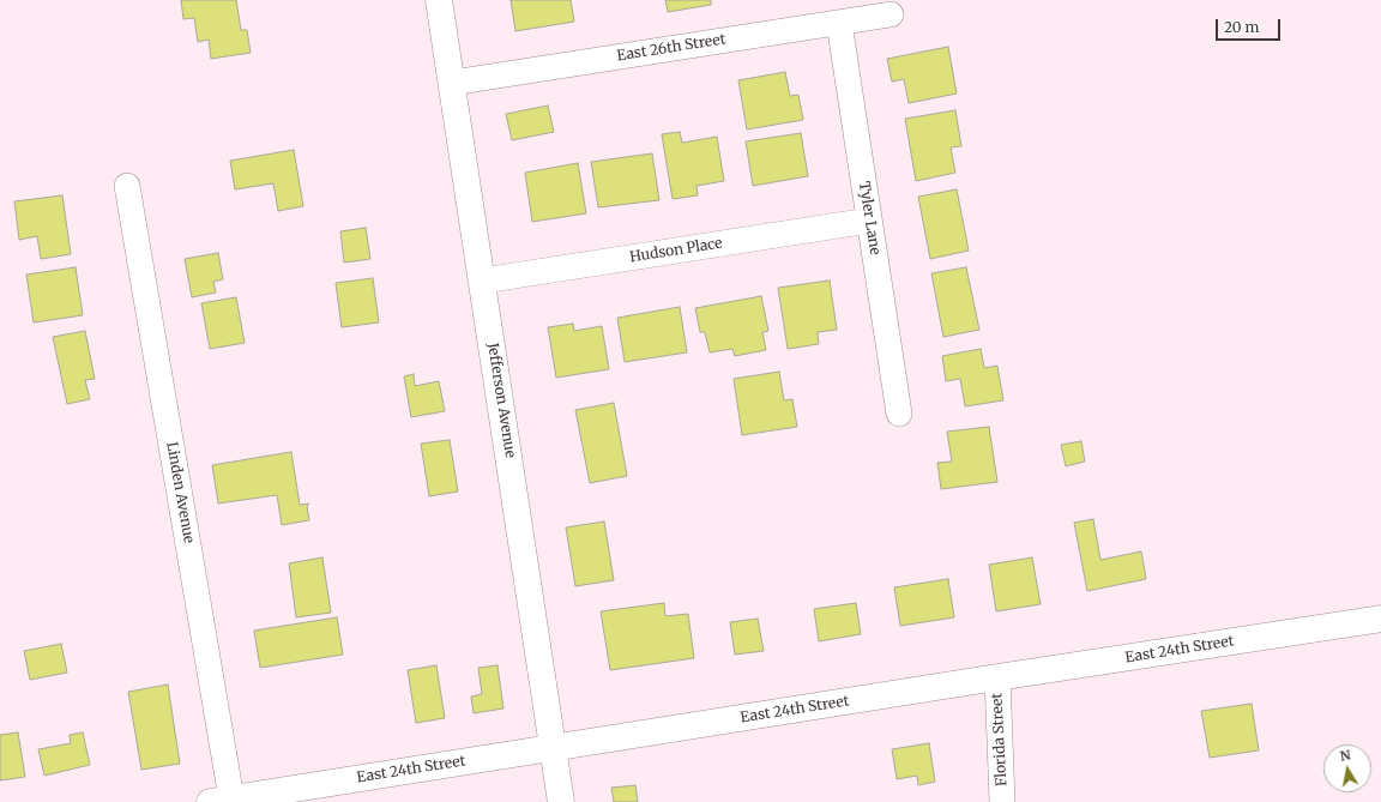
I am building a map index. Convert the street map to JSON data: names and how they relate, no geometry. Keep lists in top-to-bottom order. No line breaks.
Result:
{"streets":{"main road":["Jefferson Avenue","East 24th Street"],"street":["East 26th Street","Tyler Lane","Hudson Place","Linden Avenue","Florida Street"]},"crossings":[["East 26th Street","Tyler Lane"],["East 26th Street","Jefferson Avenue"],["Tyler Lane","Hudson Place"],["Hudson Place","Jefferson Avenue"],["Jefferson Avenue","East 24th Street"],["Linden Avenue","East 24th Street"],["East 24th Street","Florida Street"]],"scale_bar":"20 m","north":"top"}
